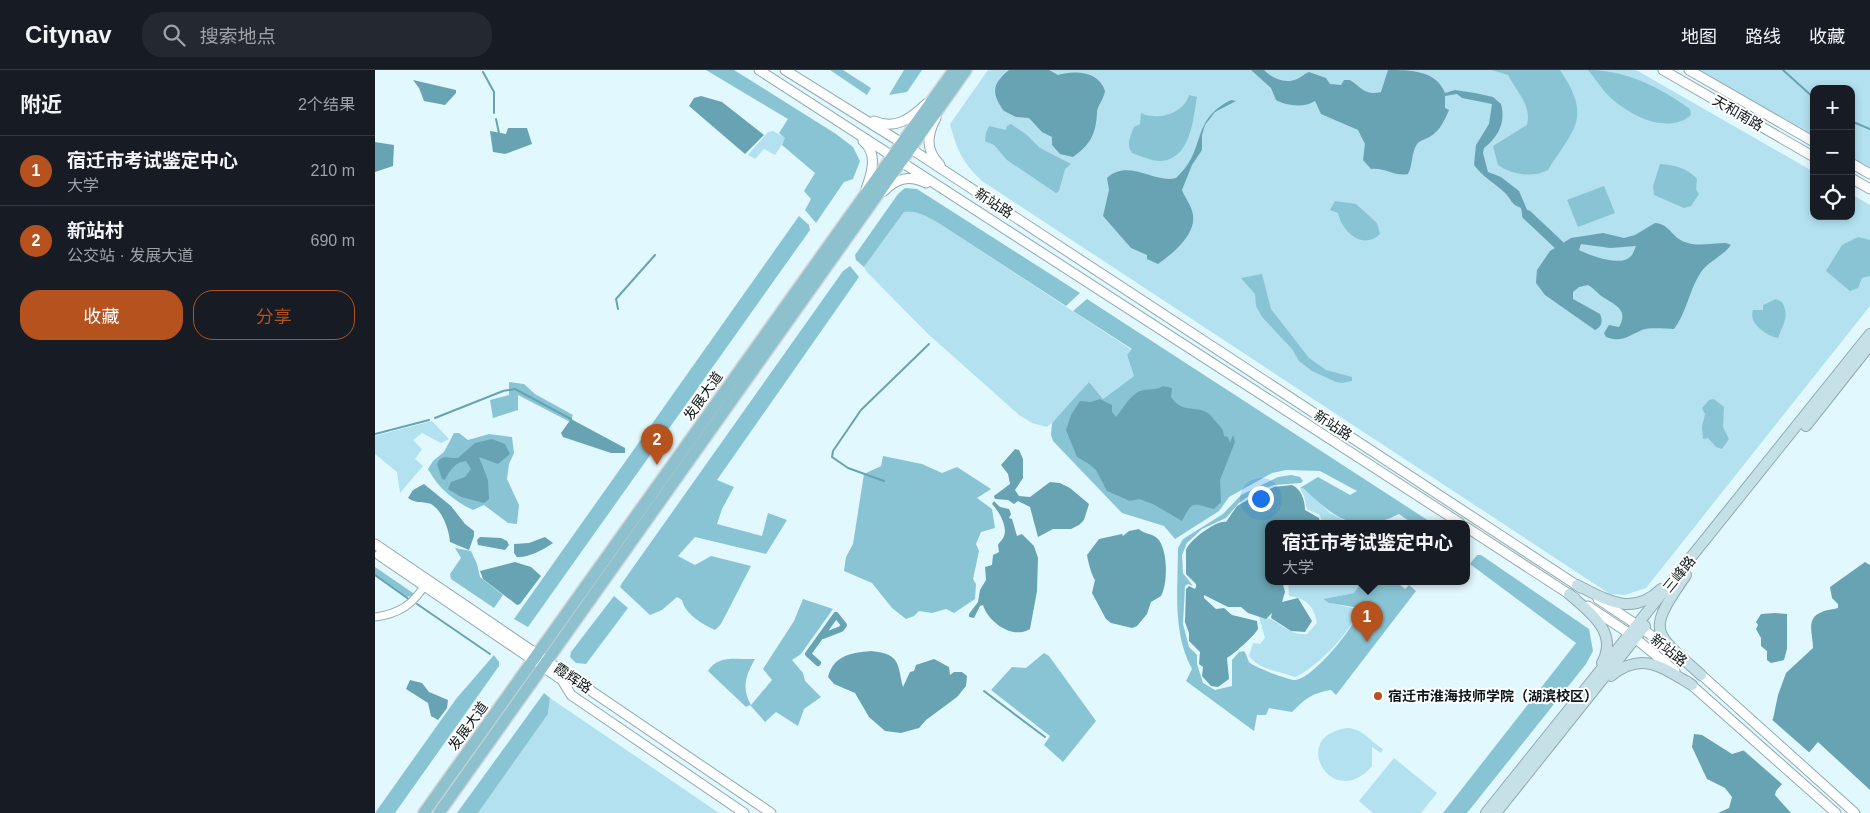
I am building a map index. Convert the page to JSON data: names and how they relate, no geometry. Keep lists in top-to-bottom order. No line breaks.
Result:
{"streets":{"main road":["发展大道","三峰路"],"street":["天和南路","新站路","霞辉路"]},"crossings":[["新站路","发展大道"],["新站路","三峰路"],["发展大道","霞辉路"]],"places":["宿迁市淮海技师学院（湖滨校区）"],"page":{"header":"Citynav","search":"搜索地点","nav":["地图","路线","收藏"],"heading":["附近","2个结果"],"map_buttons":["+","−"],"list":[{"mark":"1","name":"宿迁市考试鉴定中心","note":"大学","value":"210 m"},{"mark":"2","name":"新站村","note":"公交站 · 发展大道","value":"690 m"}],"buttons":["收藏","分享"],"pins":["2","1"],"popup":["宿迁市考试鉴定中心","大学"]}}
